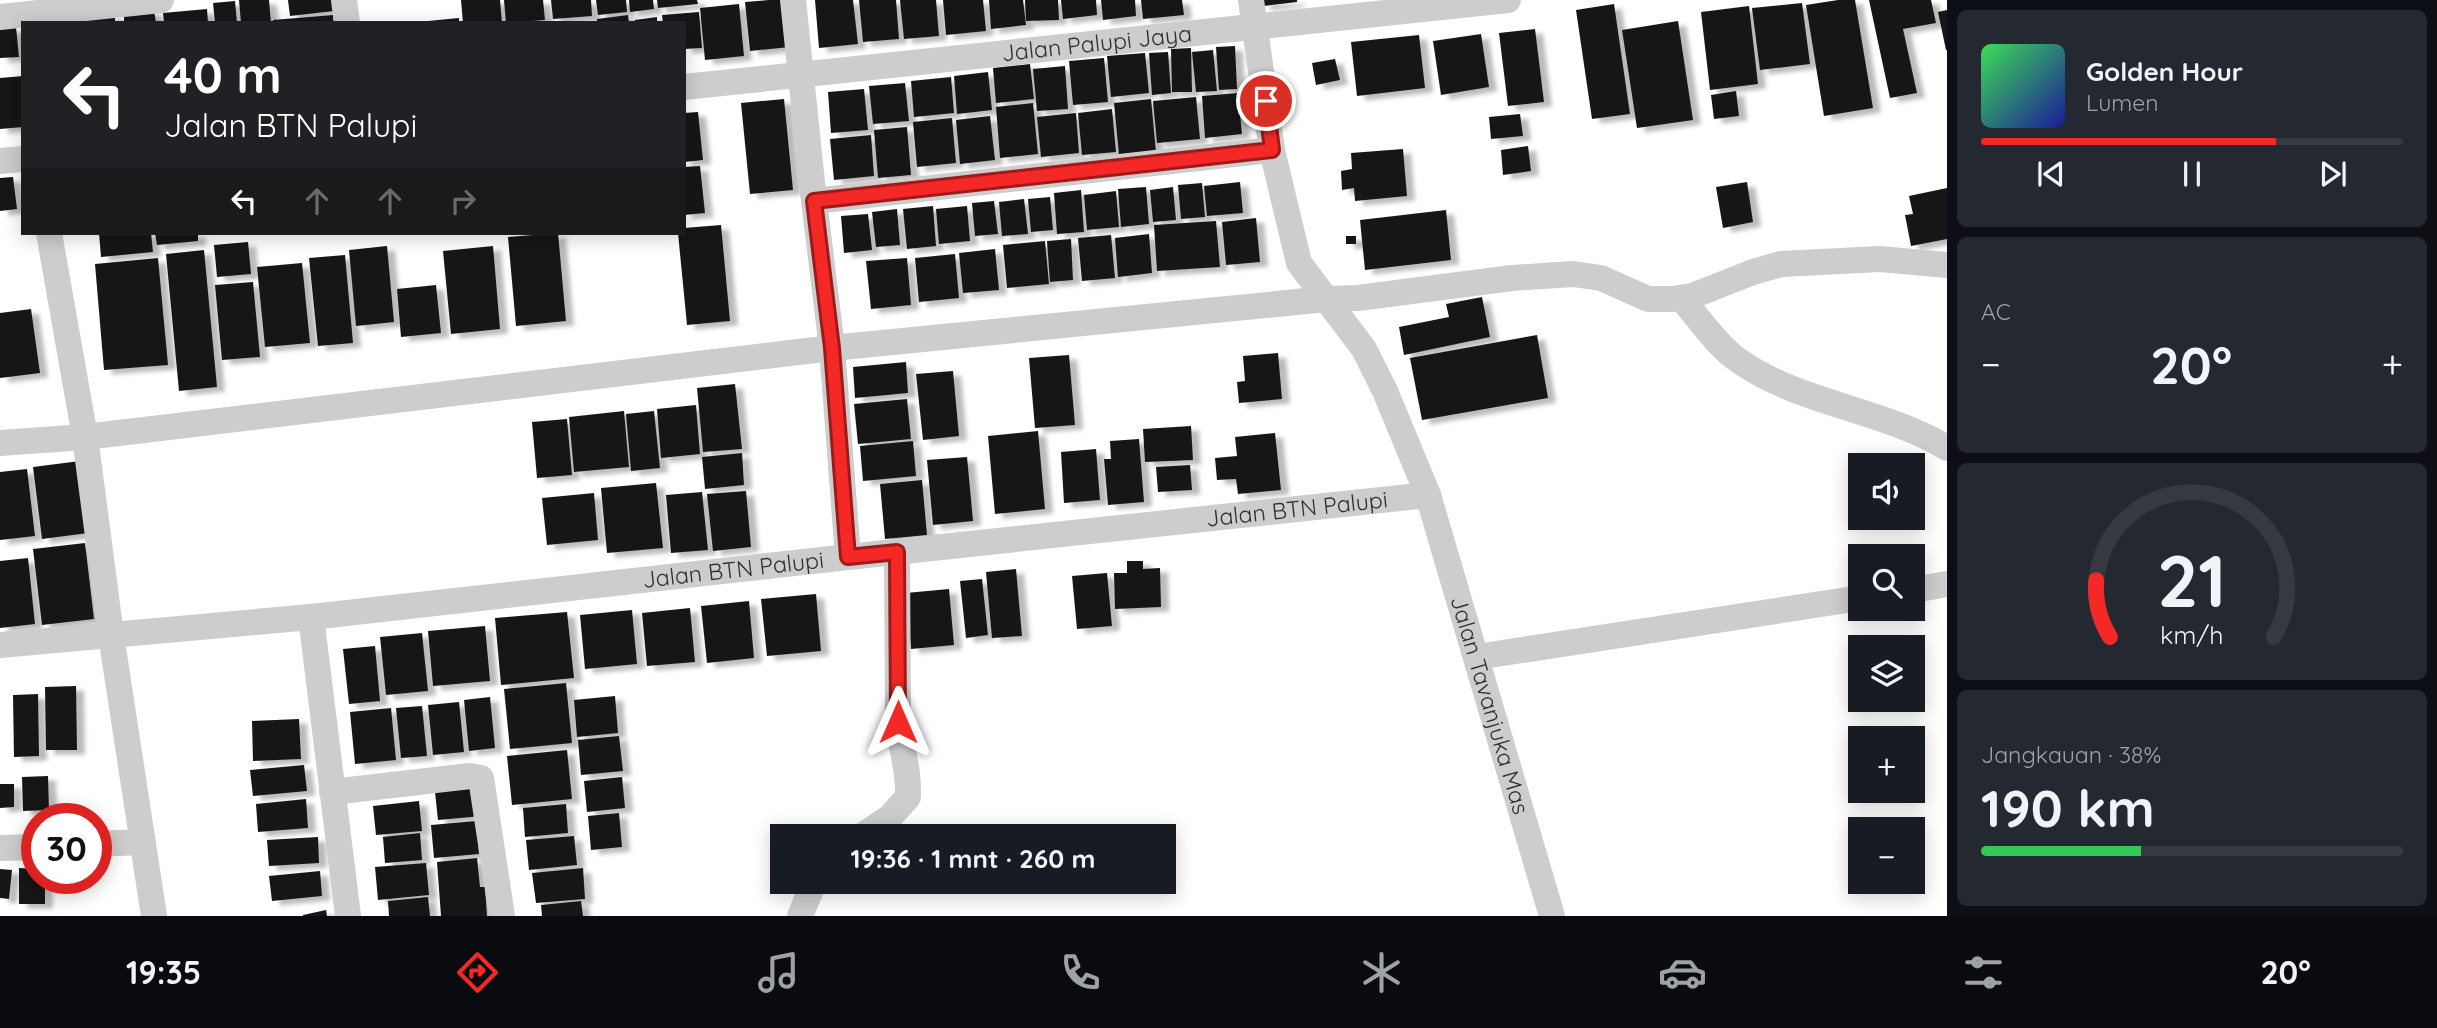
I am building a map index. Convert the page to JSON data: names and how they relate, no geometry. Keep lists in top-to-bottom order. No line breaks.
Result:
{"streets":{"street":["Jalan Palupi Jaya","Jalan BTN Palupi","Jalan Tavanjuka Mas"]},"crossings":[["Jalan BTN Palupi","Jalan Tavanjuka Mas"]],"page":{"turn":["40 m","Jalan BTN Palupi"],"song":["Golden Hour","Lumen"],"tile":["AC",["Jangkauan · 38%","190 km"]],"heat":["−","20°","+"],"map_buttons":["+","−"],"limit":"30","trip":"19:36 · 1 mnt · 260 m","tabs":["19:35","20°"],"gauge":["21","km/h"]}}
